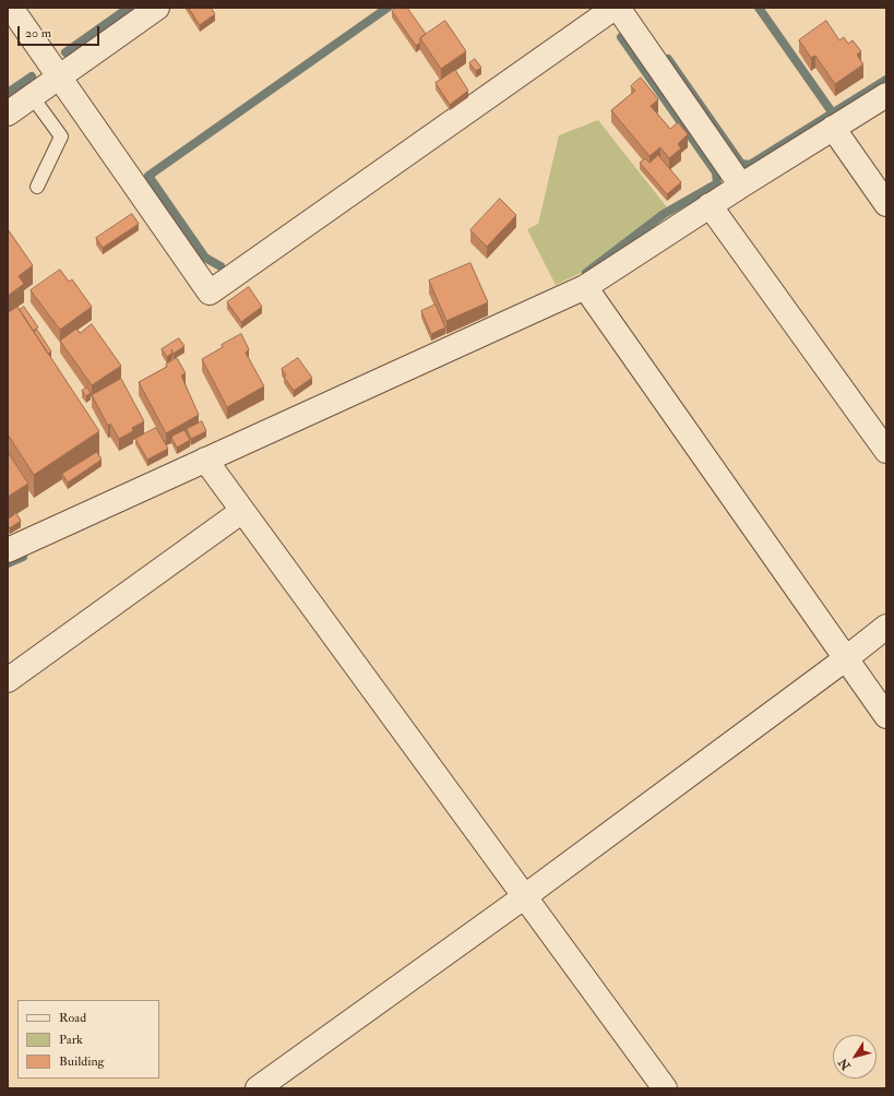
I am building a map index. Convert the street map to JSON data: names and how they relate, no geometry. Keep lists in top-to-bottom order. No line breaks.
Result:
{"legend":["Road","Park","Building"],"scale_bar":"20 m","north":"bottom left"}
